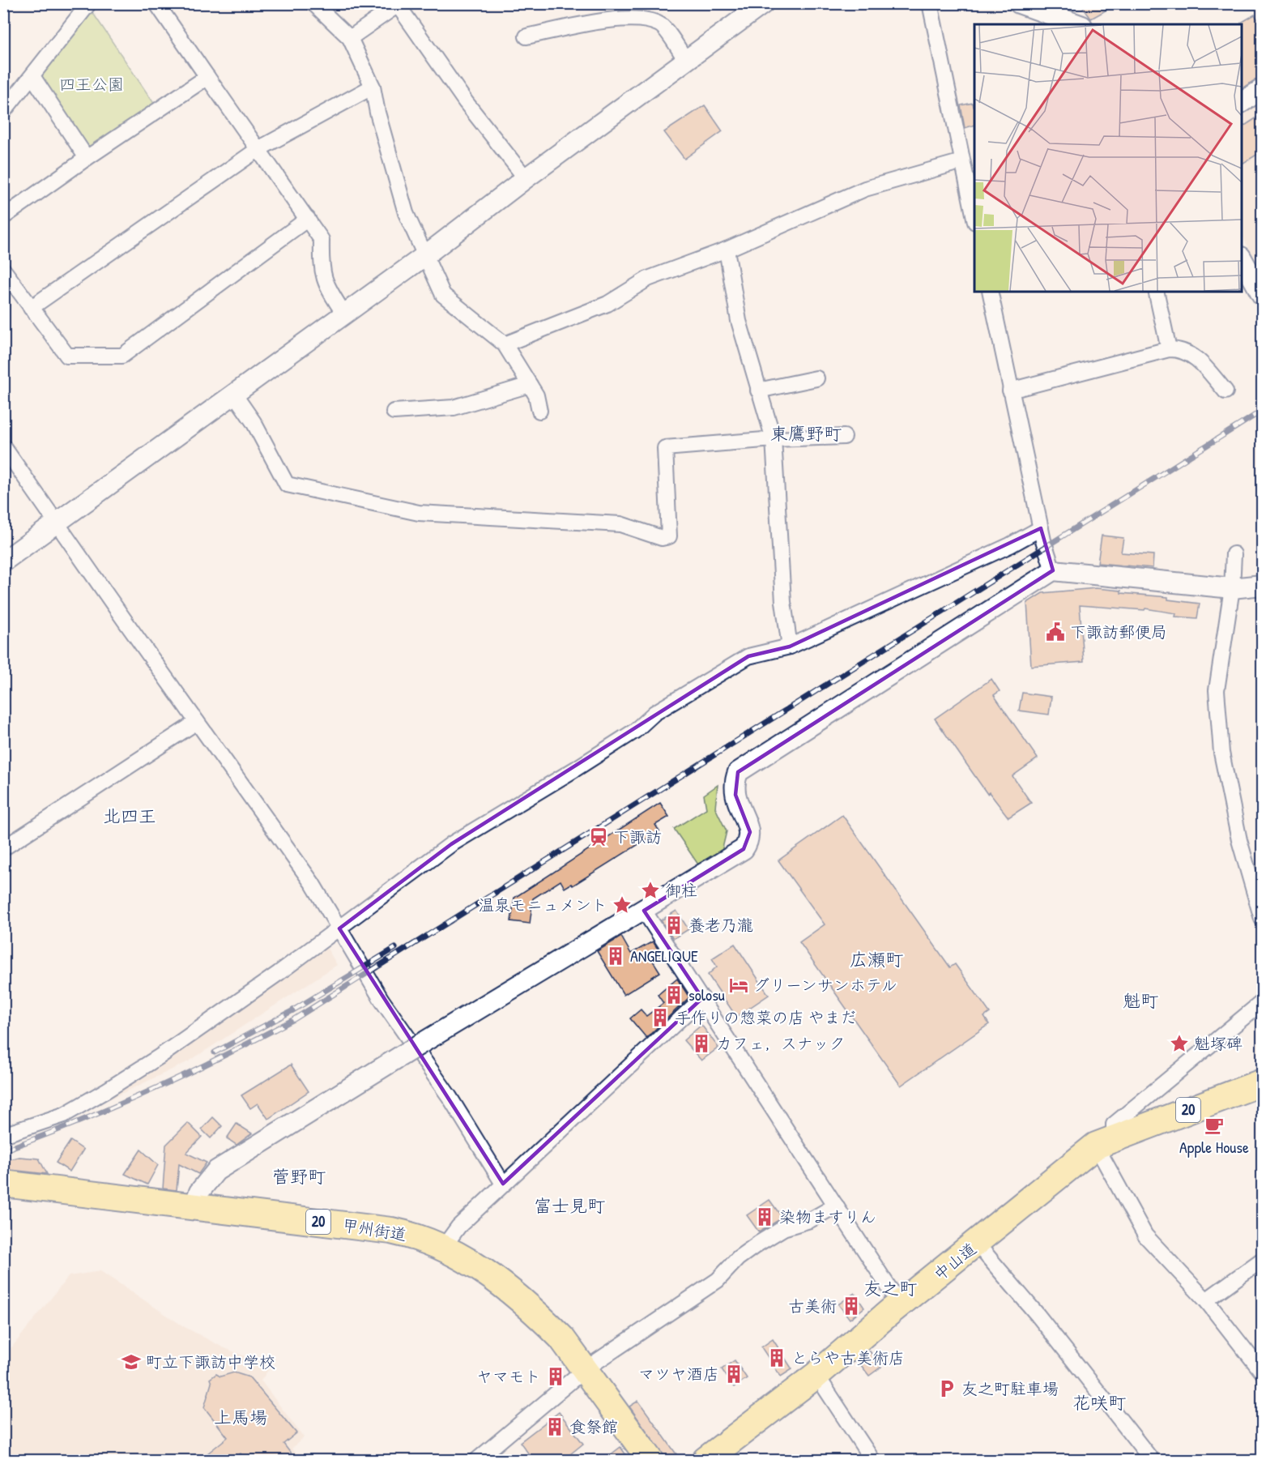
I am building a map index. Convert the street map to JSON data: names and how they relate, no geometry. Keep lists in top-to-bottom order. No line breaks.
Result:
{"streets":{"highway":["20","甲州街道","中山道"]},"crossings":[["20","中山道"]],"districts":["東鷹野町","北四王","広瀬町","魁町","菅野町","富士見町","友之町","花咲町","上馬場"],"parks":["四王公園"],"places":{"public building":["下諏訪郵便局"],"station":["下諏訪"],"place":["御柱","温泉モニュメント","魁塚碑"],"building":["養老乃瀧","ANGELIQUE","solosu","手作りの惣菜の店 やまだ","カフェ，スナック","染物ますりん","古美術","とらや古美術店","マツヤ酒店","ヤマモト","食祭館"],"hotel":["グリーンサンホテル"],"cafe":["Apple House"],"school or university":["町立下諏訪中学校"],"parking":["友之町駐車場"]}}
